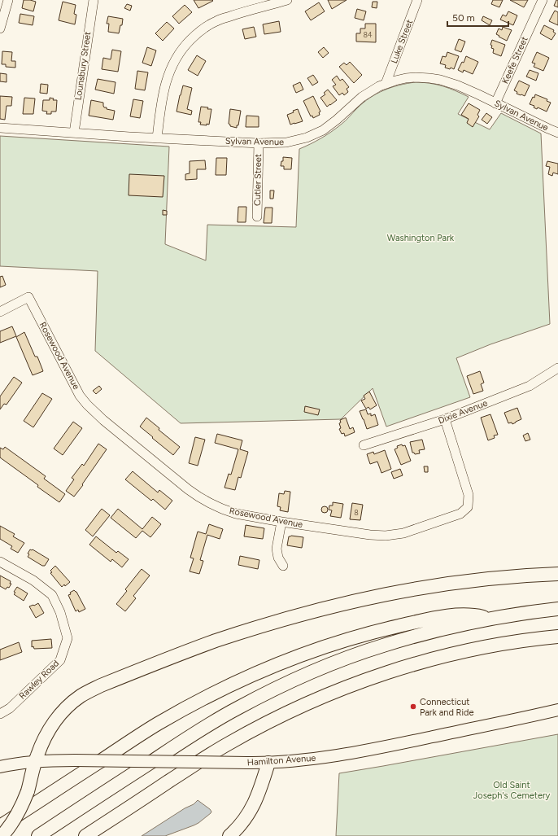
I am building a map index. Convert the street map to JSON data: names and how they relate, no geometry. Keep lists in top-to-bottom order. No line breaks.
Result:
{"streets":{"main road":["Hamilton Avenue"],"street":["Luke Street","Keefe Street","Lounsbury Street","Sylvan Avenue","Cutler Street","Rosewood Avenue","Dixie Avenue","Rawley Road"]},"crossings":[["Luke Street","Sylvan Avenue"],["Keefe Street","Sylvan Avenue"],["Lounsbury Street","Sylvan Avenue"],["Sylvan Avenue","Cutler Street"],["Rosewood Avenue","Dixie Avenue"]],"parks":["Washington Park","Old Saint Joseph's Cemetery"],"places":["Connecticut Park and Ride"],"house_numbers":["84","8"],"scale_bar":"50 m"}
